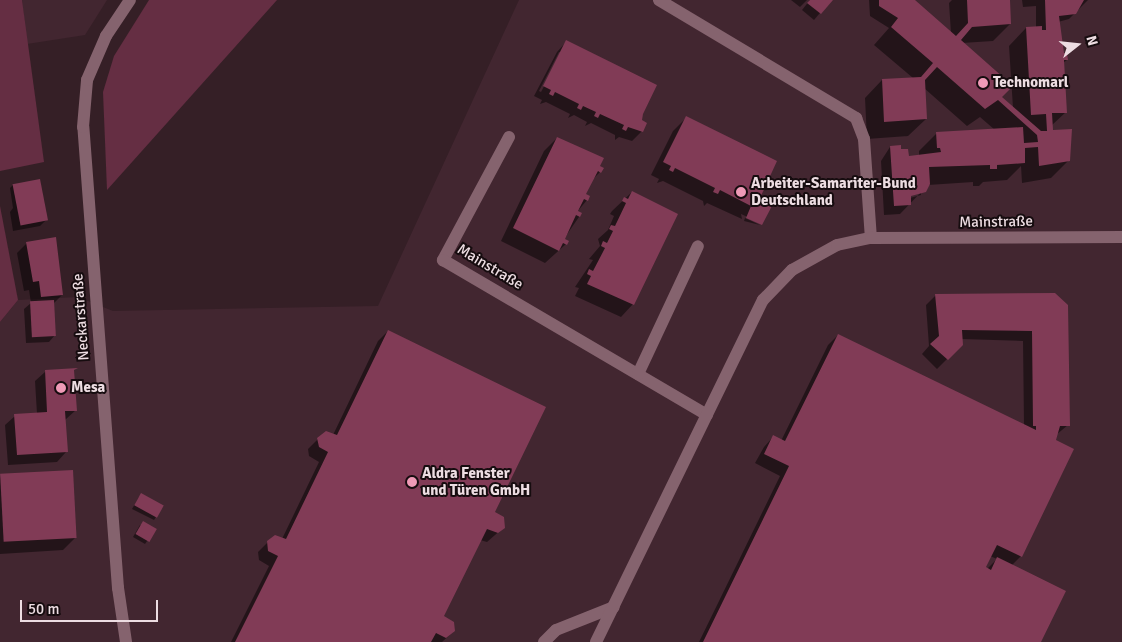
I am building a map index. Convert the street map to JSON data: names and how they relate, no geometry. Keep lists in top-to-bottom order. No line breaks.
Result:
{"streets":{"street":["Mainstraße","Neckarstraße"]},"places":["Technomarl","Arbeiter-Samariter-Bund Deutschland","Mesa","Aldra Fenster und Türen GmbH"],"scale_bar":"50 m","north":"right"}
